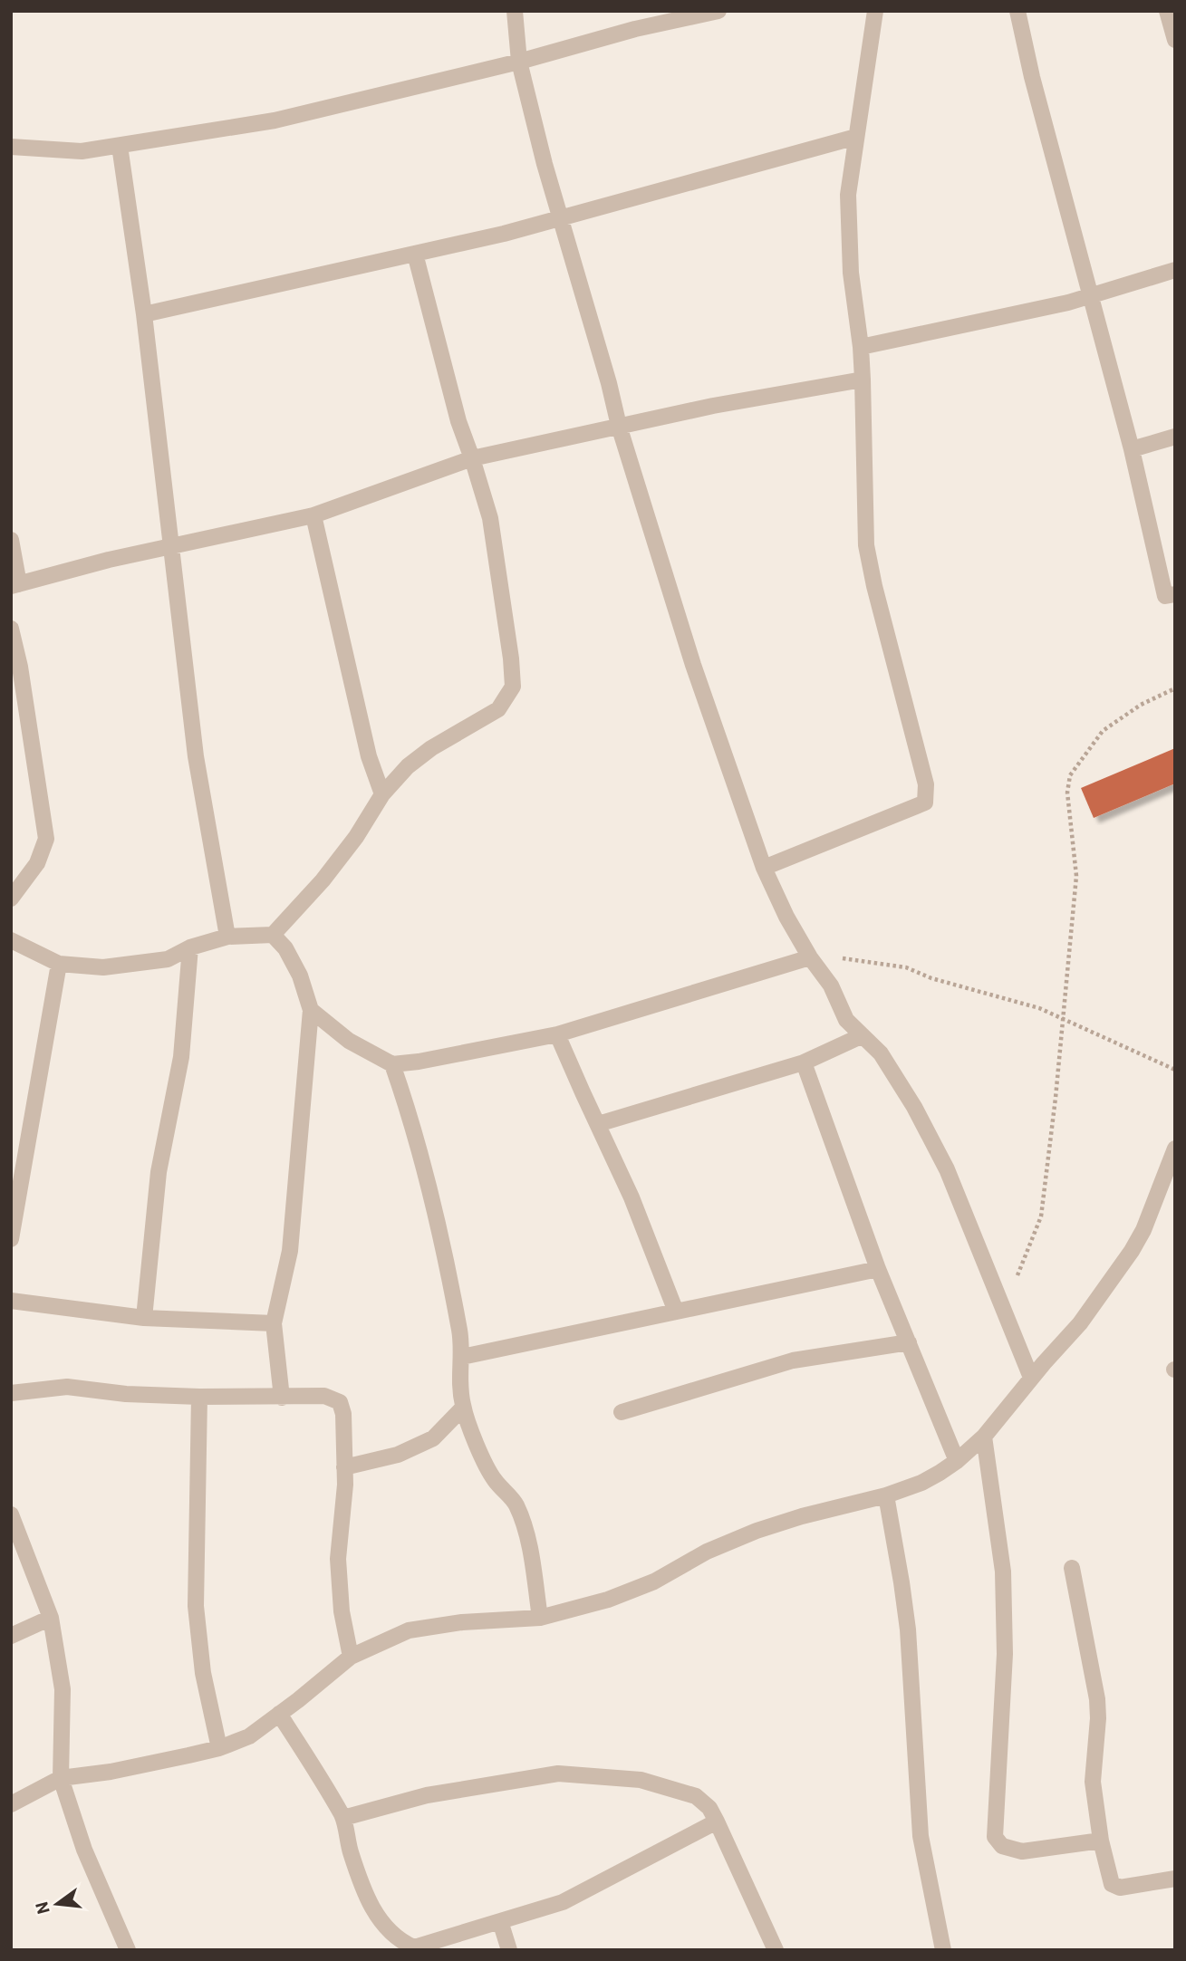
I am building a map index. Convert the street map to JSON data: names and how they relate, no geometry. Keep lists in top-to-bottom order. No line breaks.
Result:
{"north":"left"}
